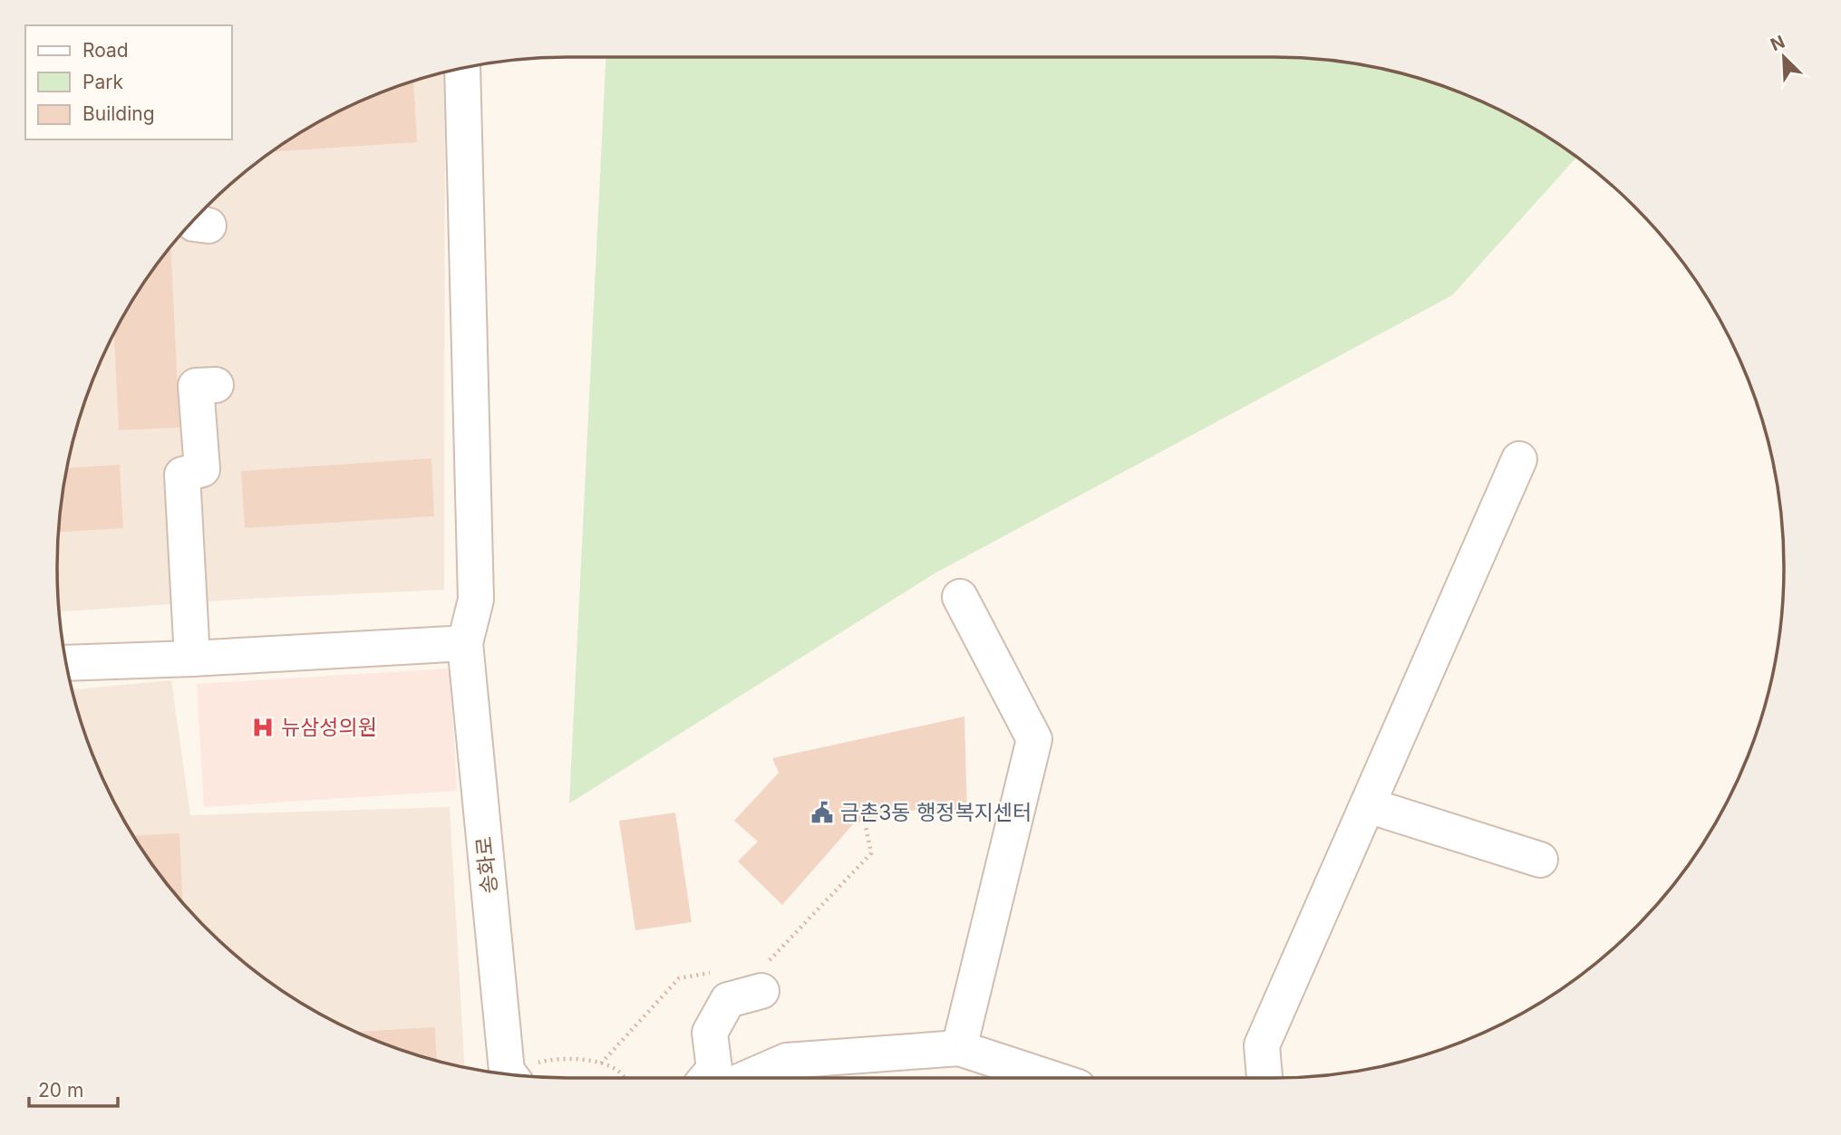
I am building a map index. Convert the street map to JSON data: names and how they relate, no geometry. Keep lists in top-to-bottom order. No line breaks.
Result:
{"streets":{"street":["송화로"]},"places":{"hospital":["뉴삼성의원"],"public building":["금촌3동 행정복지센터"]},"legend":["Road","Park","Building"],"scale_bar":"20 m","north":"top left"}
